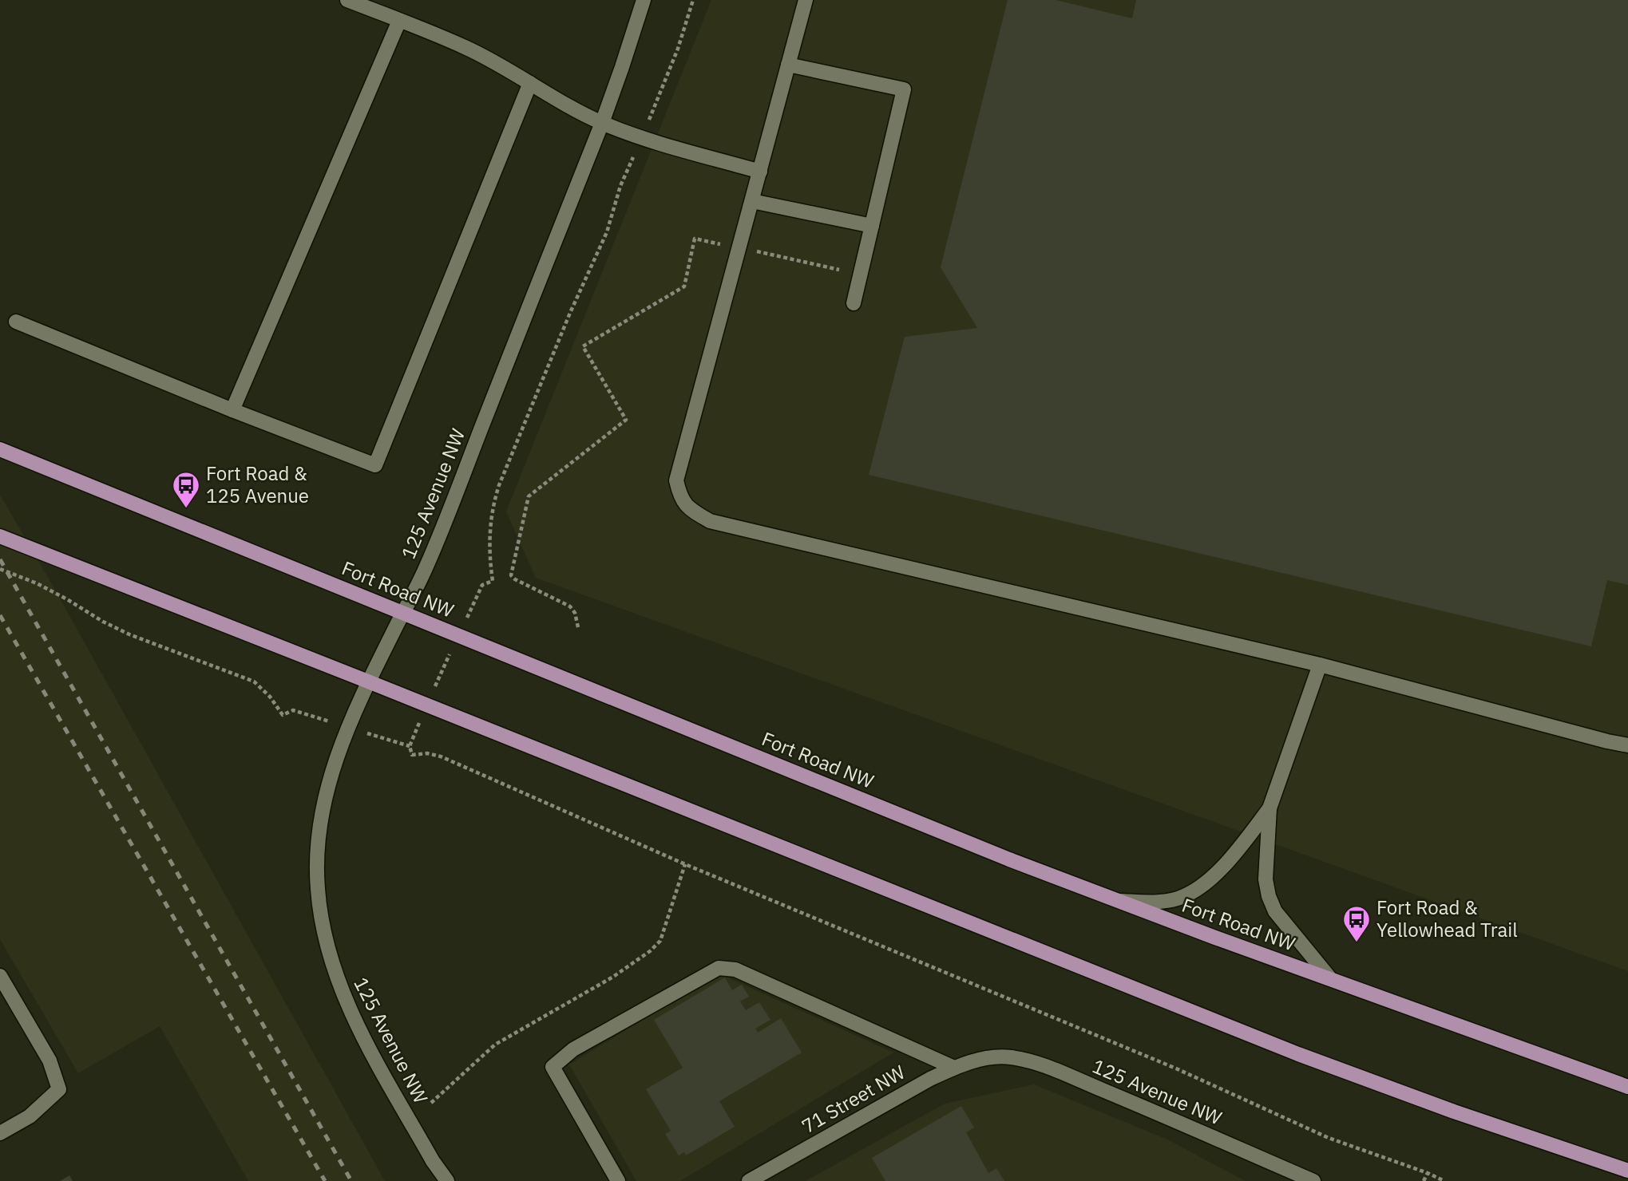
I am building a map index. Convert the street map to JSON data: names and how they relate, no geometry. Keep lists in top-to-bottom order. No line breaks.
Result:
{"streets":{"main road":["Fort Road NW"],"street":["125 Avenue NW","71 Street NW"]},"crossings":[["125 Avenue NW","Fort Road NW"],["125 Avenue NW","71 Street NW"]],"places":{"bus stop":["Fort Road & 125 Avenue","Fort Road & Yellowhead Trail"]}}
